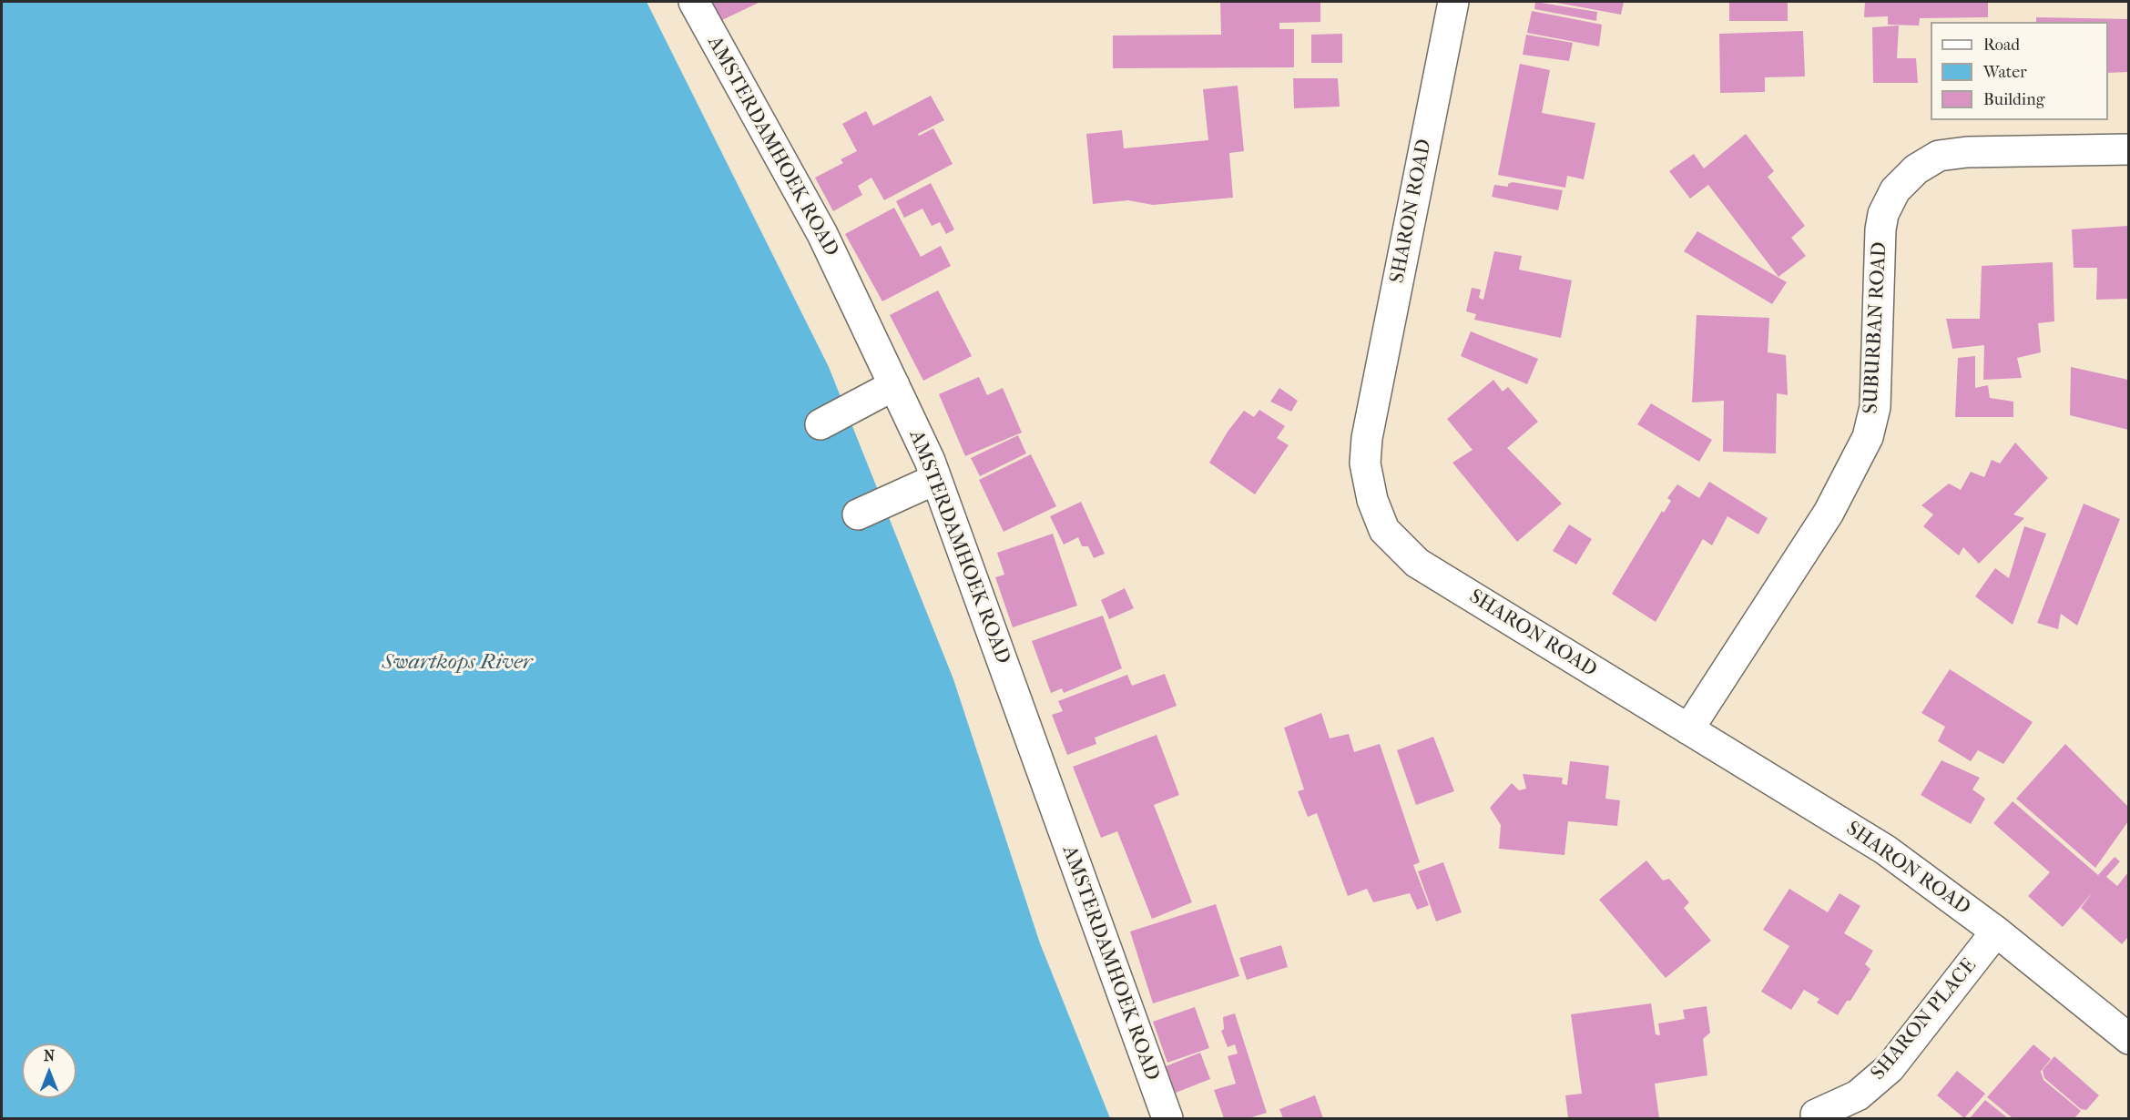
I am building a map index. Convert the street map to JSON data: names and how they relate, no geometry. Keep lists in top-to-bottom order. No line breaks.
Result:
{"streets":{"street":["AMSTERDAMHOEK ROAD","SHARON ROAD","SUBURBAN ROAD","SHARON PLACE"]},"crossings":[["SHARON ROAD","SUBURBAN ROAD"],["SHARON ROAD","SHARON PLACE"]],"water":["Swartkops River"],"legend":["Road","Water","Building"],"north":"top"}
